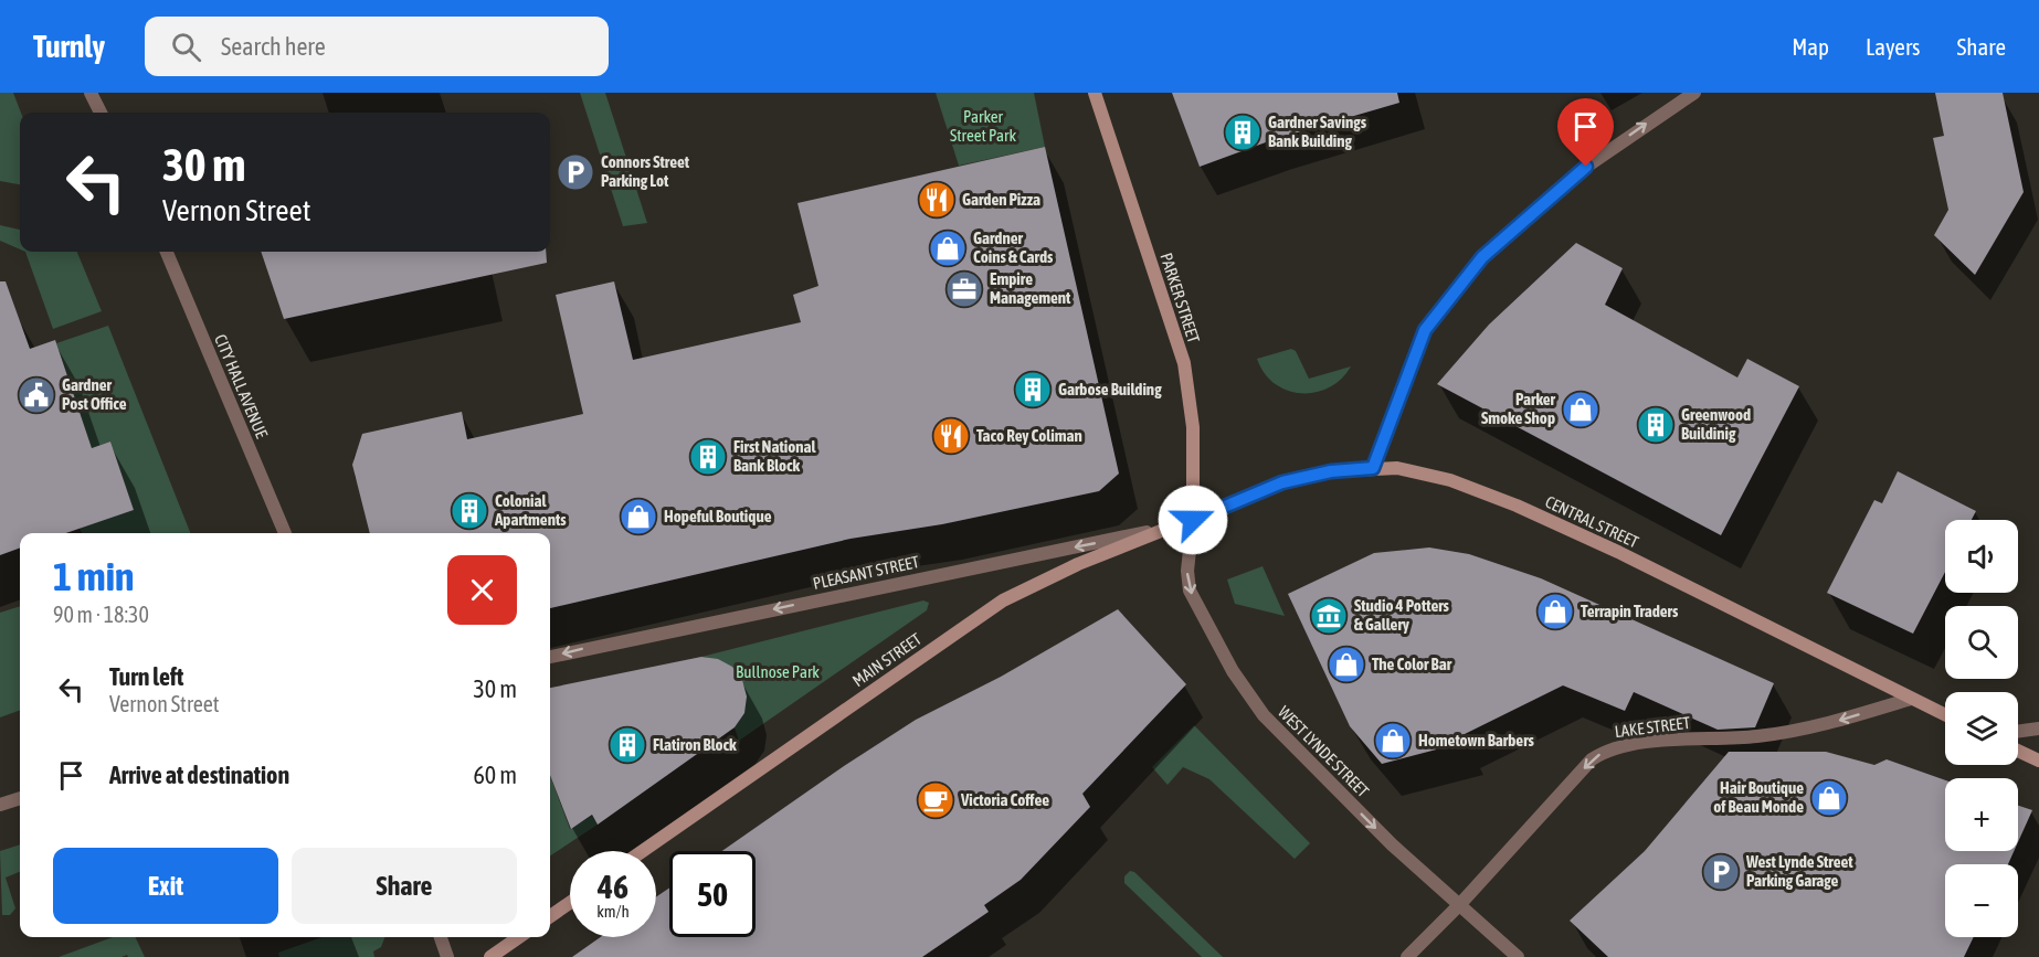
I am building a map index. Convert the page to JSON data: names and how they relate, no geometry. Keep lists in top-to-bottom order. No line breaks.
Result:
{"streets":{"main road":["PARKER STREET","CENTRAL STREET","MAIN STREET"],"street":["CITY HALL AVENUE","PLEASANT STREET","LAKE STREET","WEST LYNDE STREET"]},"crossings":[["PARKER STREET","CENTRAL STREET"],["PARKER STREET","PLEASANT STREET"],["PARKER STREET","MAIN STREET"],["PARKER STREET","WEST LYNDE STREET"],["CENTRAL STREET","PLEASANT STREET"],["CENTRAL STREET","MAIN STREET"],["CENTRAL STREET","LAKE STREET"],["CENTRAL STREET","WEST LYNDE STREET"],["PLEASANT STREET","MAIN STREET"],["PLEASANT STREET","WEST LYNDE STREET"],["MAIN STREET","WEST LYNDE STREET"],["LAKE STREET","WEST LYNDE STREET"]],"one_way":["PLEASANT STREET","LAKE STREET","WEST LYNDE STREET"],"parks":["Parker Street Park","Bullnose Park"],"places":{"building":["Gardner Savings Bank Building","Garbose Building","Greenwood Buildinig","First National Bank Block","Colonial Apartments","Flatiron Block"],"parking":["Connors Street Parking Lot","West Lynde Street Parking Garage"],"restaurant":["Garden Pizza","Taco Rey Coliman"],"shop":["Gardner Coins & Cards","Parker Smoke Shop","Hopeful Boutique","Terrapin Traders","The Color Bar","Hometown Barbers","Hair Boutique of Beau Monde"],"office":["Empire Management"],"public building":["Gardner Post Office"],"museum":["Studio 4 Potters & Gallery"],"cafe":["Victoria Coffee"]},"page":{"header":"Turnly","search":"Search here","nav":["Map","Layers","Share"],"turn":["30 m","Vernon Street"],"map_buttons":["+","−"],"heading":["1 min","90 m · 18:30"],"list":[{"name":"Turn left","note":"Vernon Street","value":"30 m"},{"name":"Arrive at destination","value":"60 m"}],"buttons":["Exit","Share"],"speed":"46 km/h","limit":"50"}}
